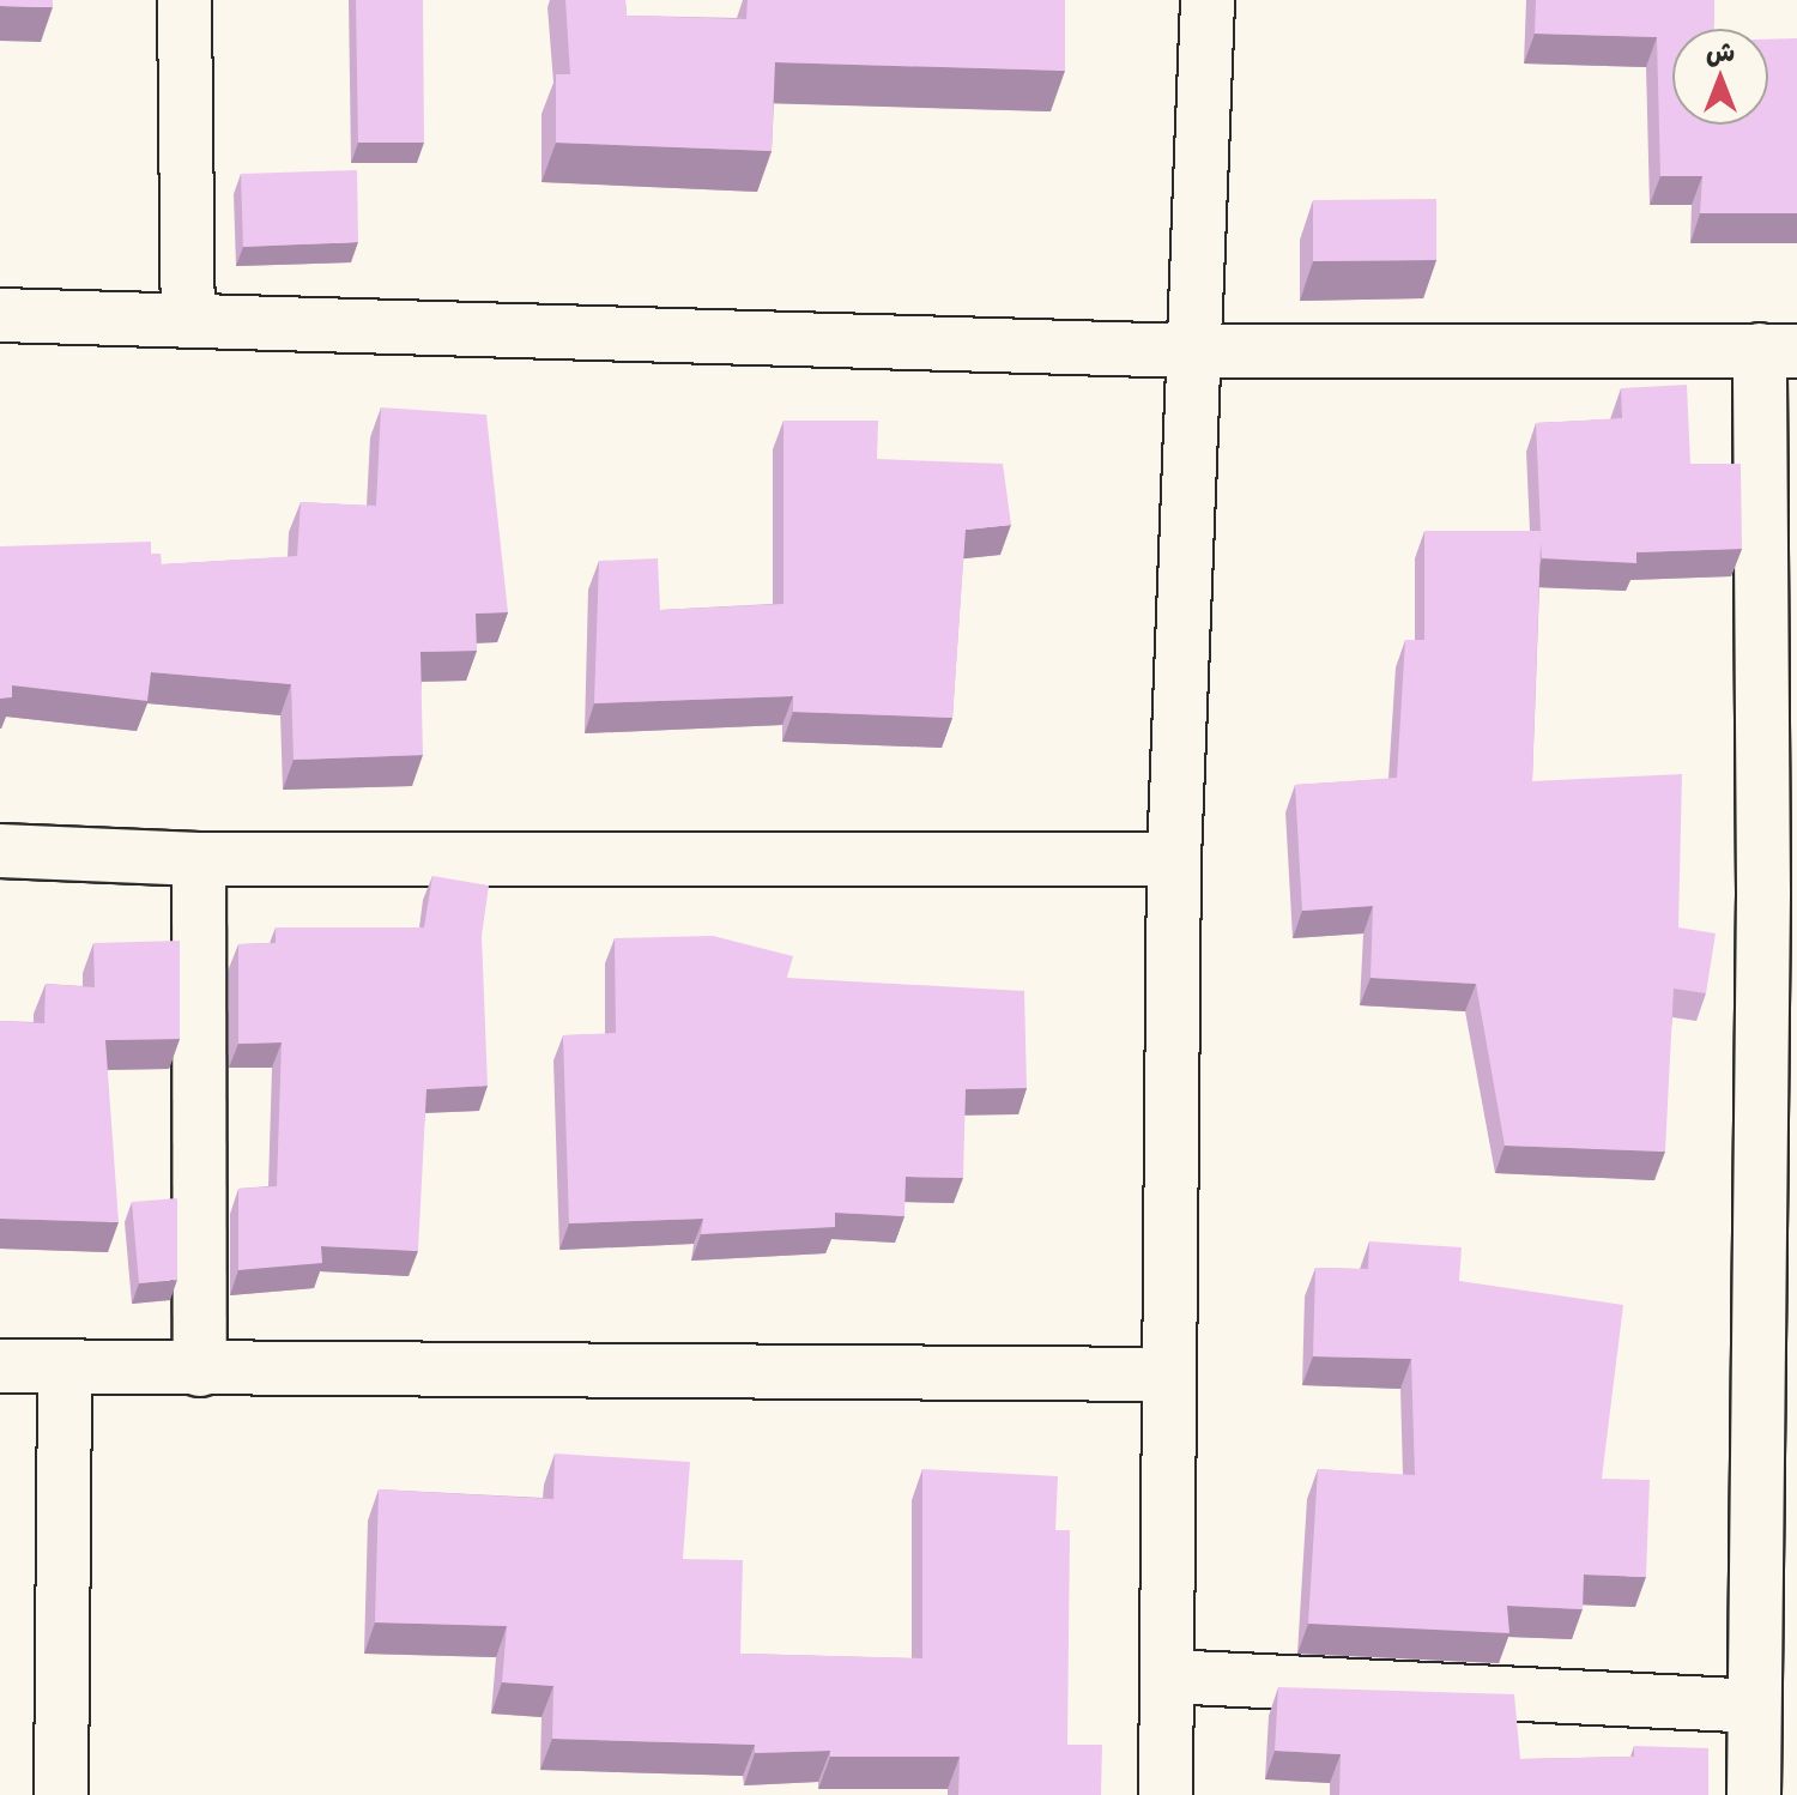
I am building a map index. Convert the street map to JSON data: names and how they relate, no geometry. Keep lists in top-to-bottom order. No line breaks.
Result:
{"north":"top"}
